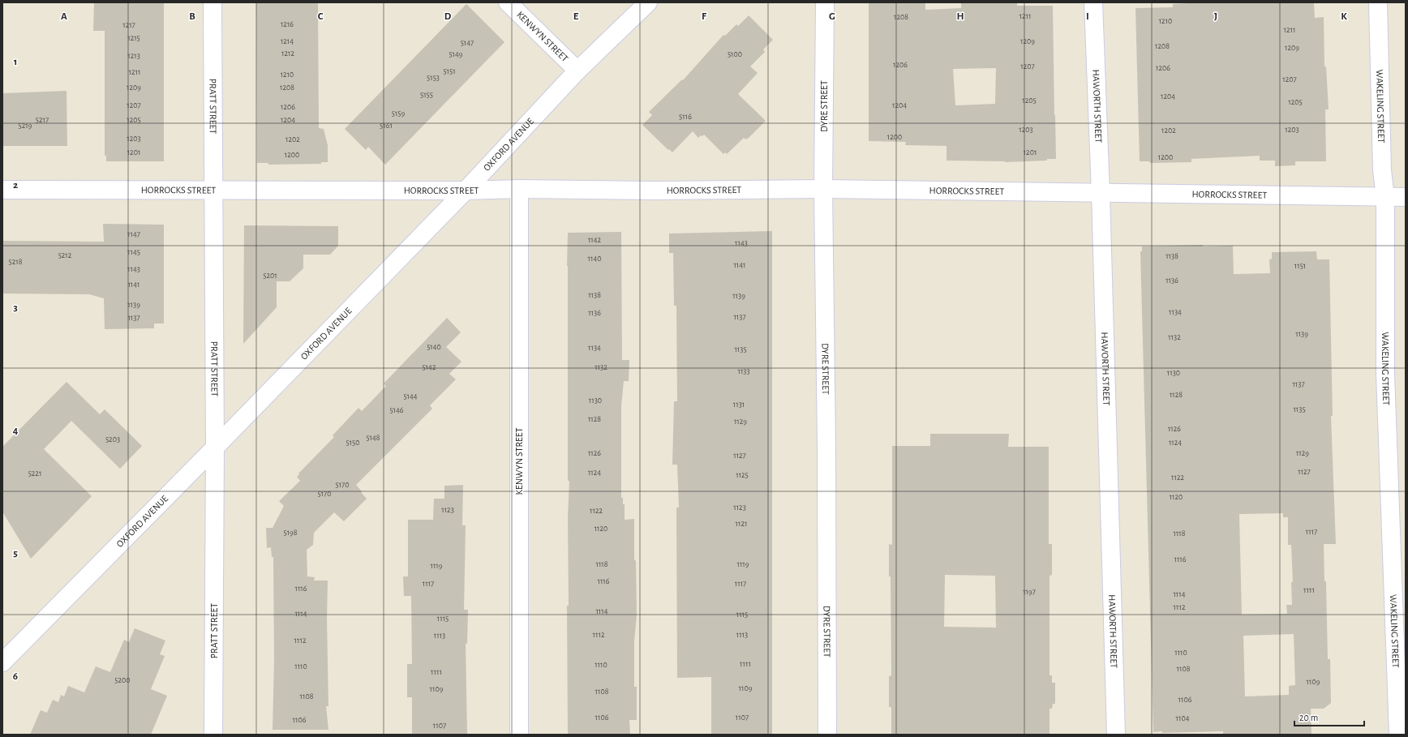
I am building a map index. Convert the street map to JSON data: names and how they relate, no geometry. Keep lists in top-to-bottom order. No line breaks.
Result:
{"streets":{"street":["KENWYN STREET","PRATT STREET","DYRE STREET","HAWORTH STREET","WAKELING STREET","OXFORD AVENUE","HORROCKS STREET"]},"crossings":[["KENWYN STREET","OXFORD AVENUE"],["KENWYN STREET","HORROCKS STREET"],["PRATT STREET","OXFORD AVENUE"],["PRATT STREET","HORROCKS STREET"],["DYRE STREET","HORROCKS STREET"],["HAWORTH STREET","HORROCKS STREET"],["WAKELING STREET","HORROCKS STREET"],["OXFORD AVENUE","HORROCKS STREET"]],"house_numbers":["1211","1208","1210","1216","1217","1211","1215","1214","1209","5147","1208","1209","1212","5149","5100","1213","1206","1207","1206","5151","1211","1210","5153","1207","1209","1208","5155","1204","1205","1205","1207","1204","1206","5159","5116","5217","1205","1204","5219","5161","1203","1203","1202","1200","1203","1202","1201","1201","1200","1200","1147","1142","1143","1145","5212","1138","1140","5218","1141","1151","1143","5201","1136","1141","1138","1139","1139","1134","1136","1137","1137","1139","1132","5140","1134","1135","5142","1132","1133","1130","1137","1128","5144","1130","1131","1135","5146","1128","1129","1126","5148","5203","5150","1124","1126","1129","1127","1127","1124","5221","1125","1122","5170","5170","1120","1123","1123","1122","1121","1120","1117","5198","1118","1116","1118","1119","1119","1116","1117","1117","1116","1111","1197","1114","1112","1114","1114","1115","1115","1112","1113","1113","1112","1110","1111","1110","1110","1108","1111","5200","1109","1109","1109","1108","1108","1106","1106","1107","1104","1106","1107"],"scale_bar":"20 m","grid":{"columns":["A","B","C","D","E","F","G","H","I","J","K"],"rows":["1","2","3","4","5","6"]}}
